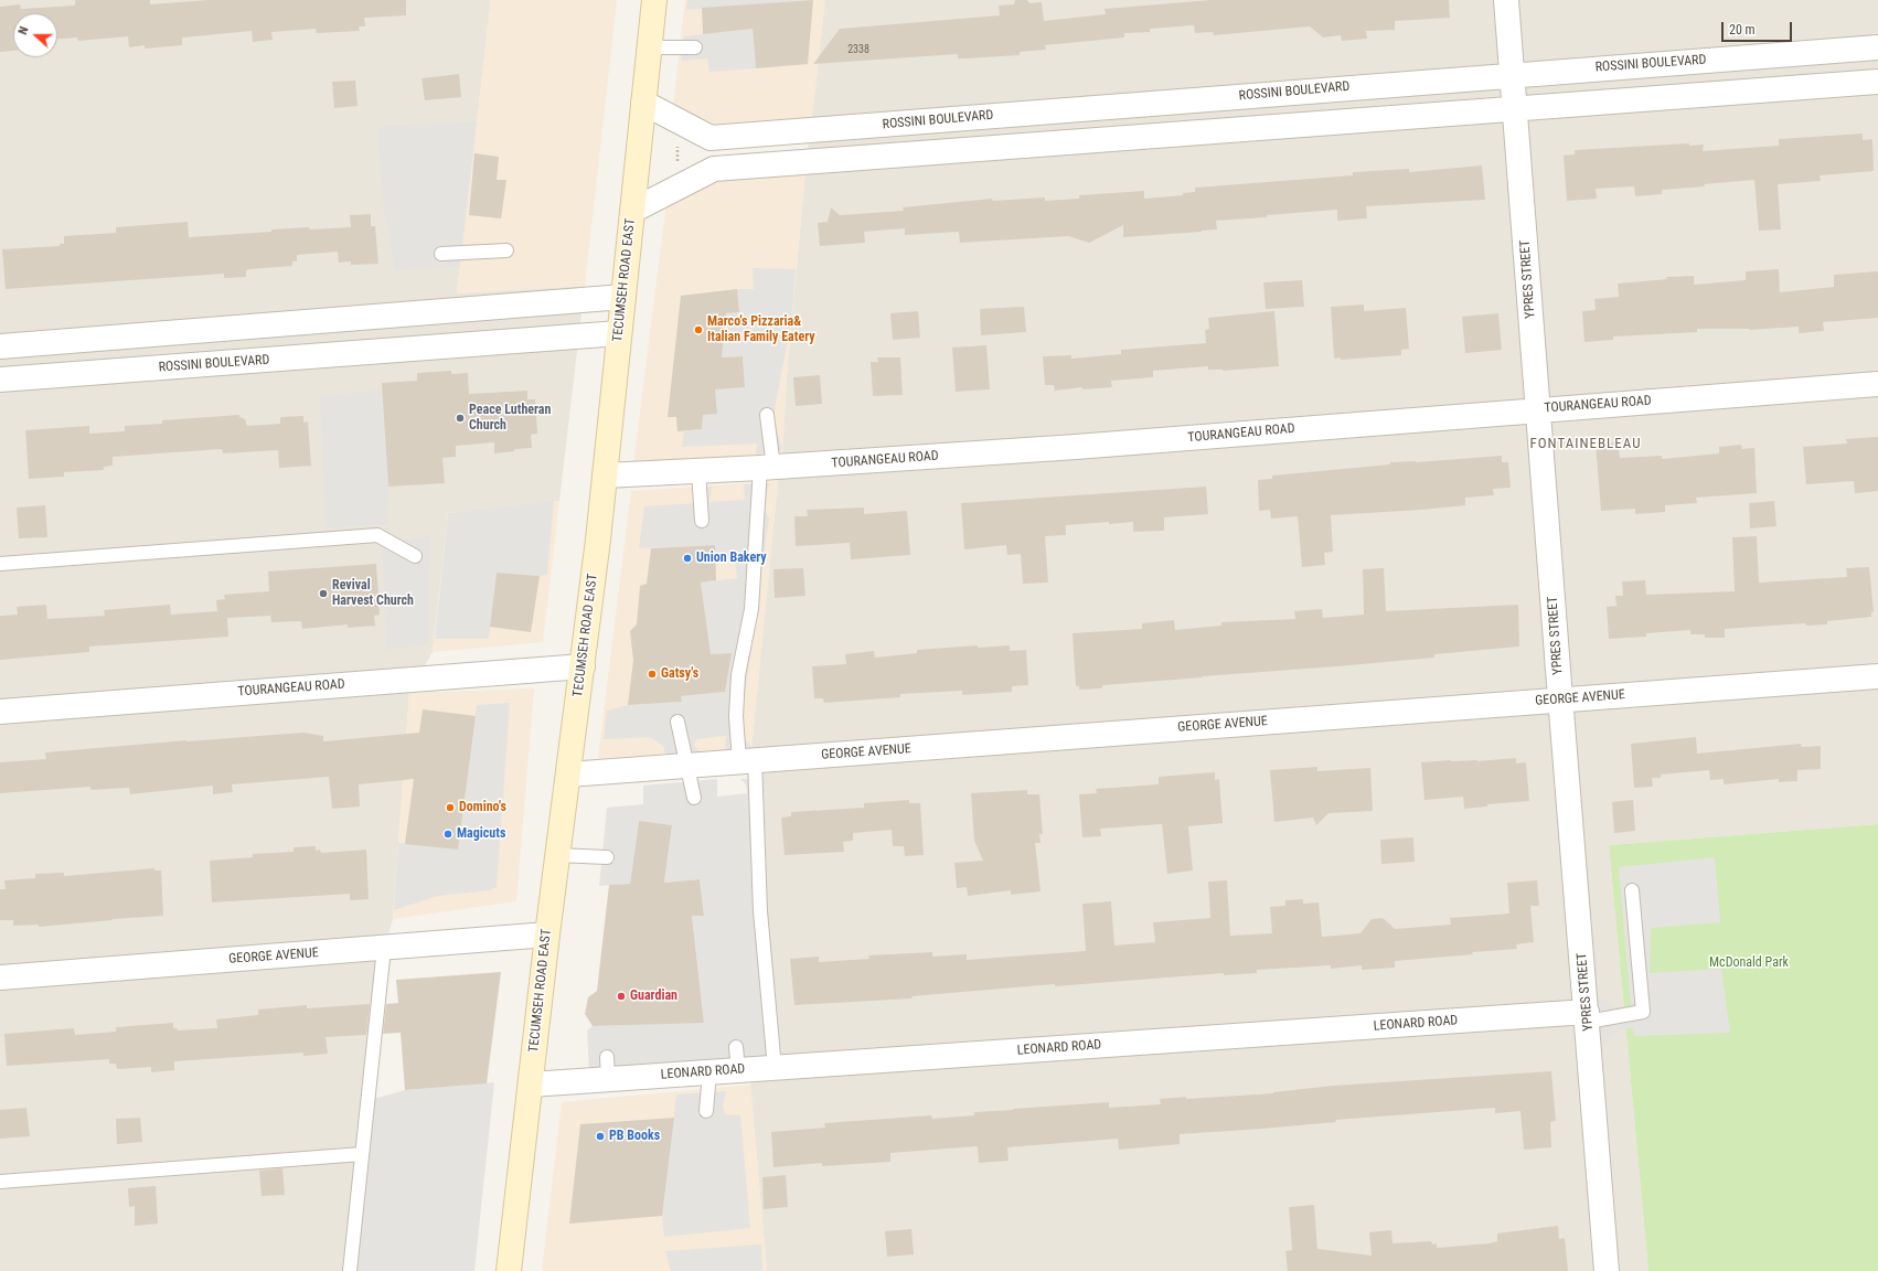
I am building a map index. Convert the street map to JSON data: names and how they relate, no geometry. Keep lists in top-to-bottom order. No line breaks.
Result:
{"streets":{"main road":["TECUMSEH ROAD EAST"],"street":["ROSSINI BOULEVARD","YPRES STREET","TOURANGEAU ROAD","GEORGE AVENUE","LEONARD ROAD"]},"crossings":[["ROSSINI BOULEVARD","YPRES STREET"],["ROSSINI BOULEVARD","TECUMSEH ROAD EAST"],["YPRES STREET","TOURANGEAU ROAD"],["YPRES STREET","GEORGE AVENUE"],["YPRES STREET","LEONARD ROAD"],["TECUMSEH ROAD EAST","TOURANGEAU ROAD"],["TECUMSEH ROAD EAST","GEORGE AVENUE"],["TECUMSEH ROAD EAST","LEONARD ROAD"]],"districts":["FONTAINEBLEAU"],"parks":["McDonald Park"],"places":["Marco's Pizzaria& Italian Family Eatery","Peace Lutheran Church","Union Bakery","Revival Harvest Church","Gatsy's","Domino's","Magicuts","Guardian","PB Books"],"house_numbers":["2338"],"scale_bar":"20 m","north":"left"}
